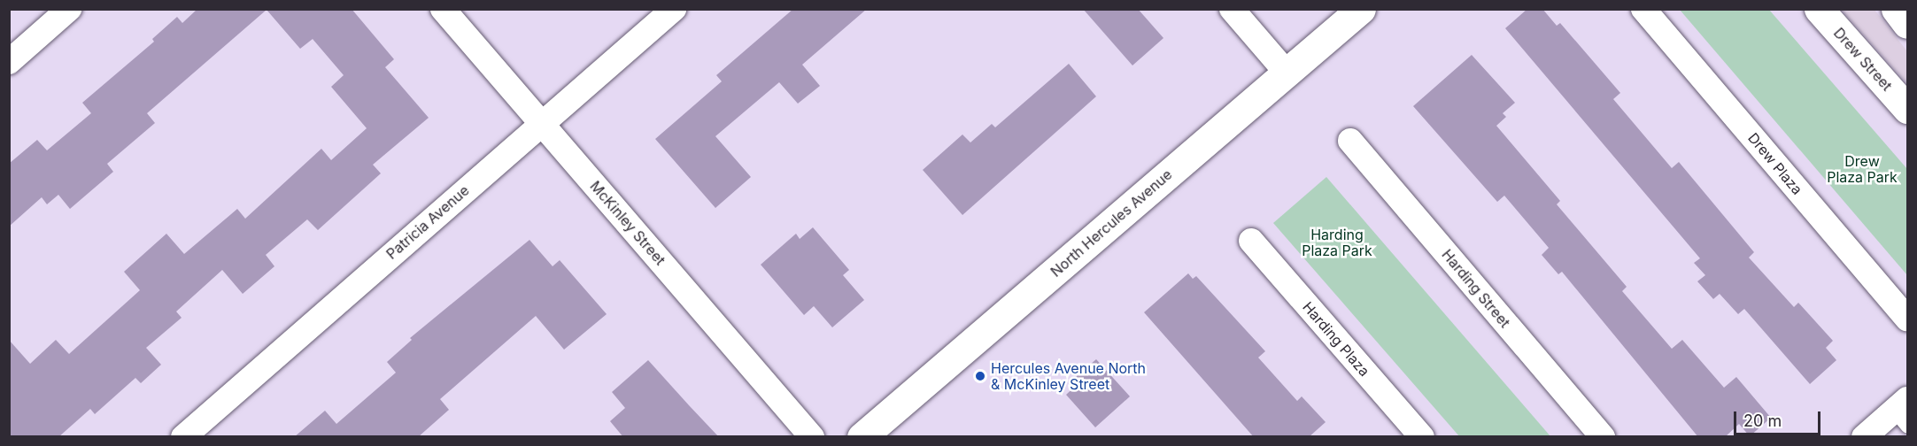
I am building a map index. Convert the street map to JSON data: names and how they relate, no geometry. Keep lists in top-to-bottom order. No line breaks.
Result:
{"streets":{"street":["Drew Street","Drew Plaza","Patricia Avenue","McKinley Street","North Hercules Avenue","Harding Street","Harding Plaza"]},"crossings":[["Patricia Avenue","McKinley Street"]],"parks":["Drew Plaza Park","Harding Plaza Park"],"places":["Hercules Avenue North & McKinley Street"],"scale_bar":"20 m"}
